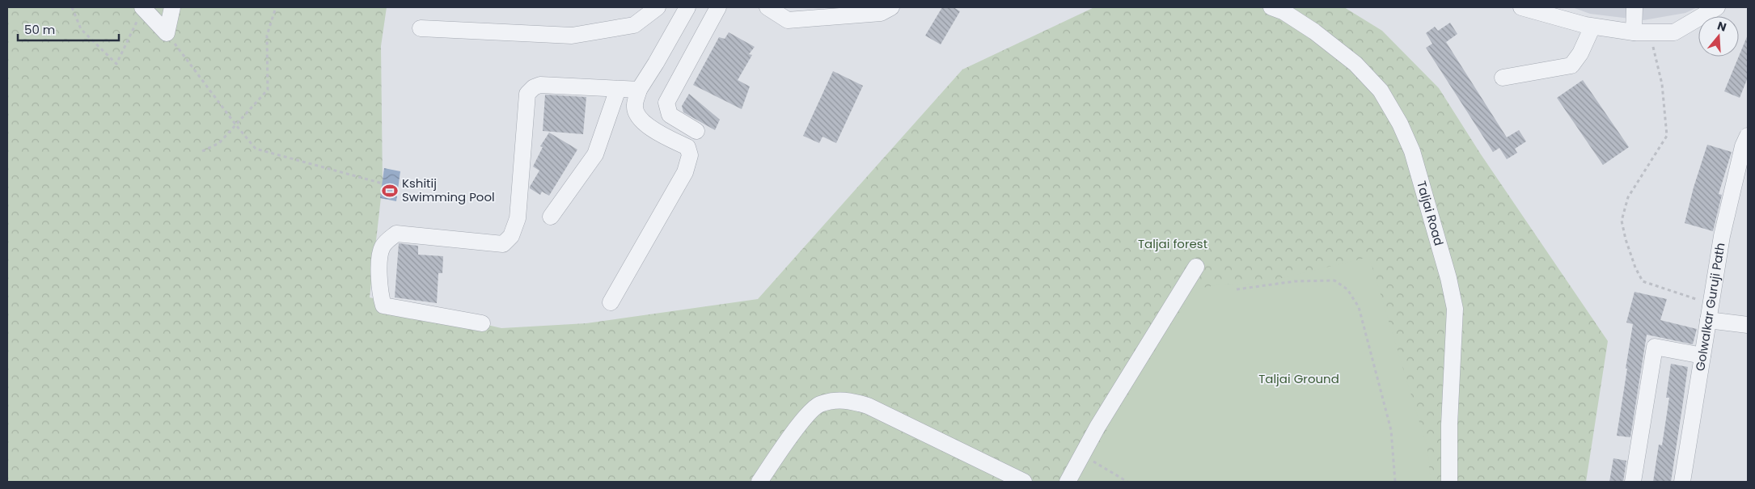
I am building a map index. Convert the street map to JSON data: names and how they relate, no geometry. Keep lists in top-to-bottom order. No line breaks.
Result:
{"streets":{"street":["Taljai Road","Golwalkar Guruji Path"]},"parks":["Taljai forest","Taljai Ground"],"places":{"sports":["Kshitij Swimming Pool"]},"scale_bar":"50 m","north":"top"}
